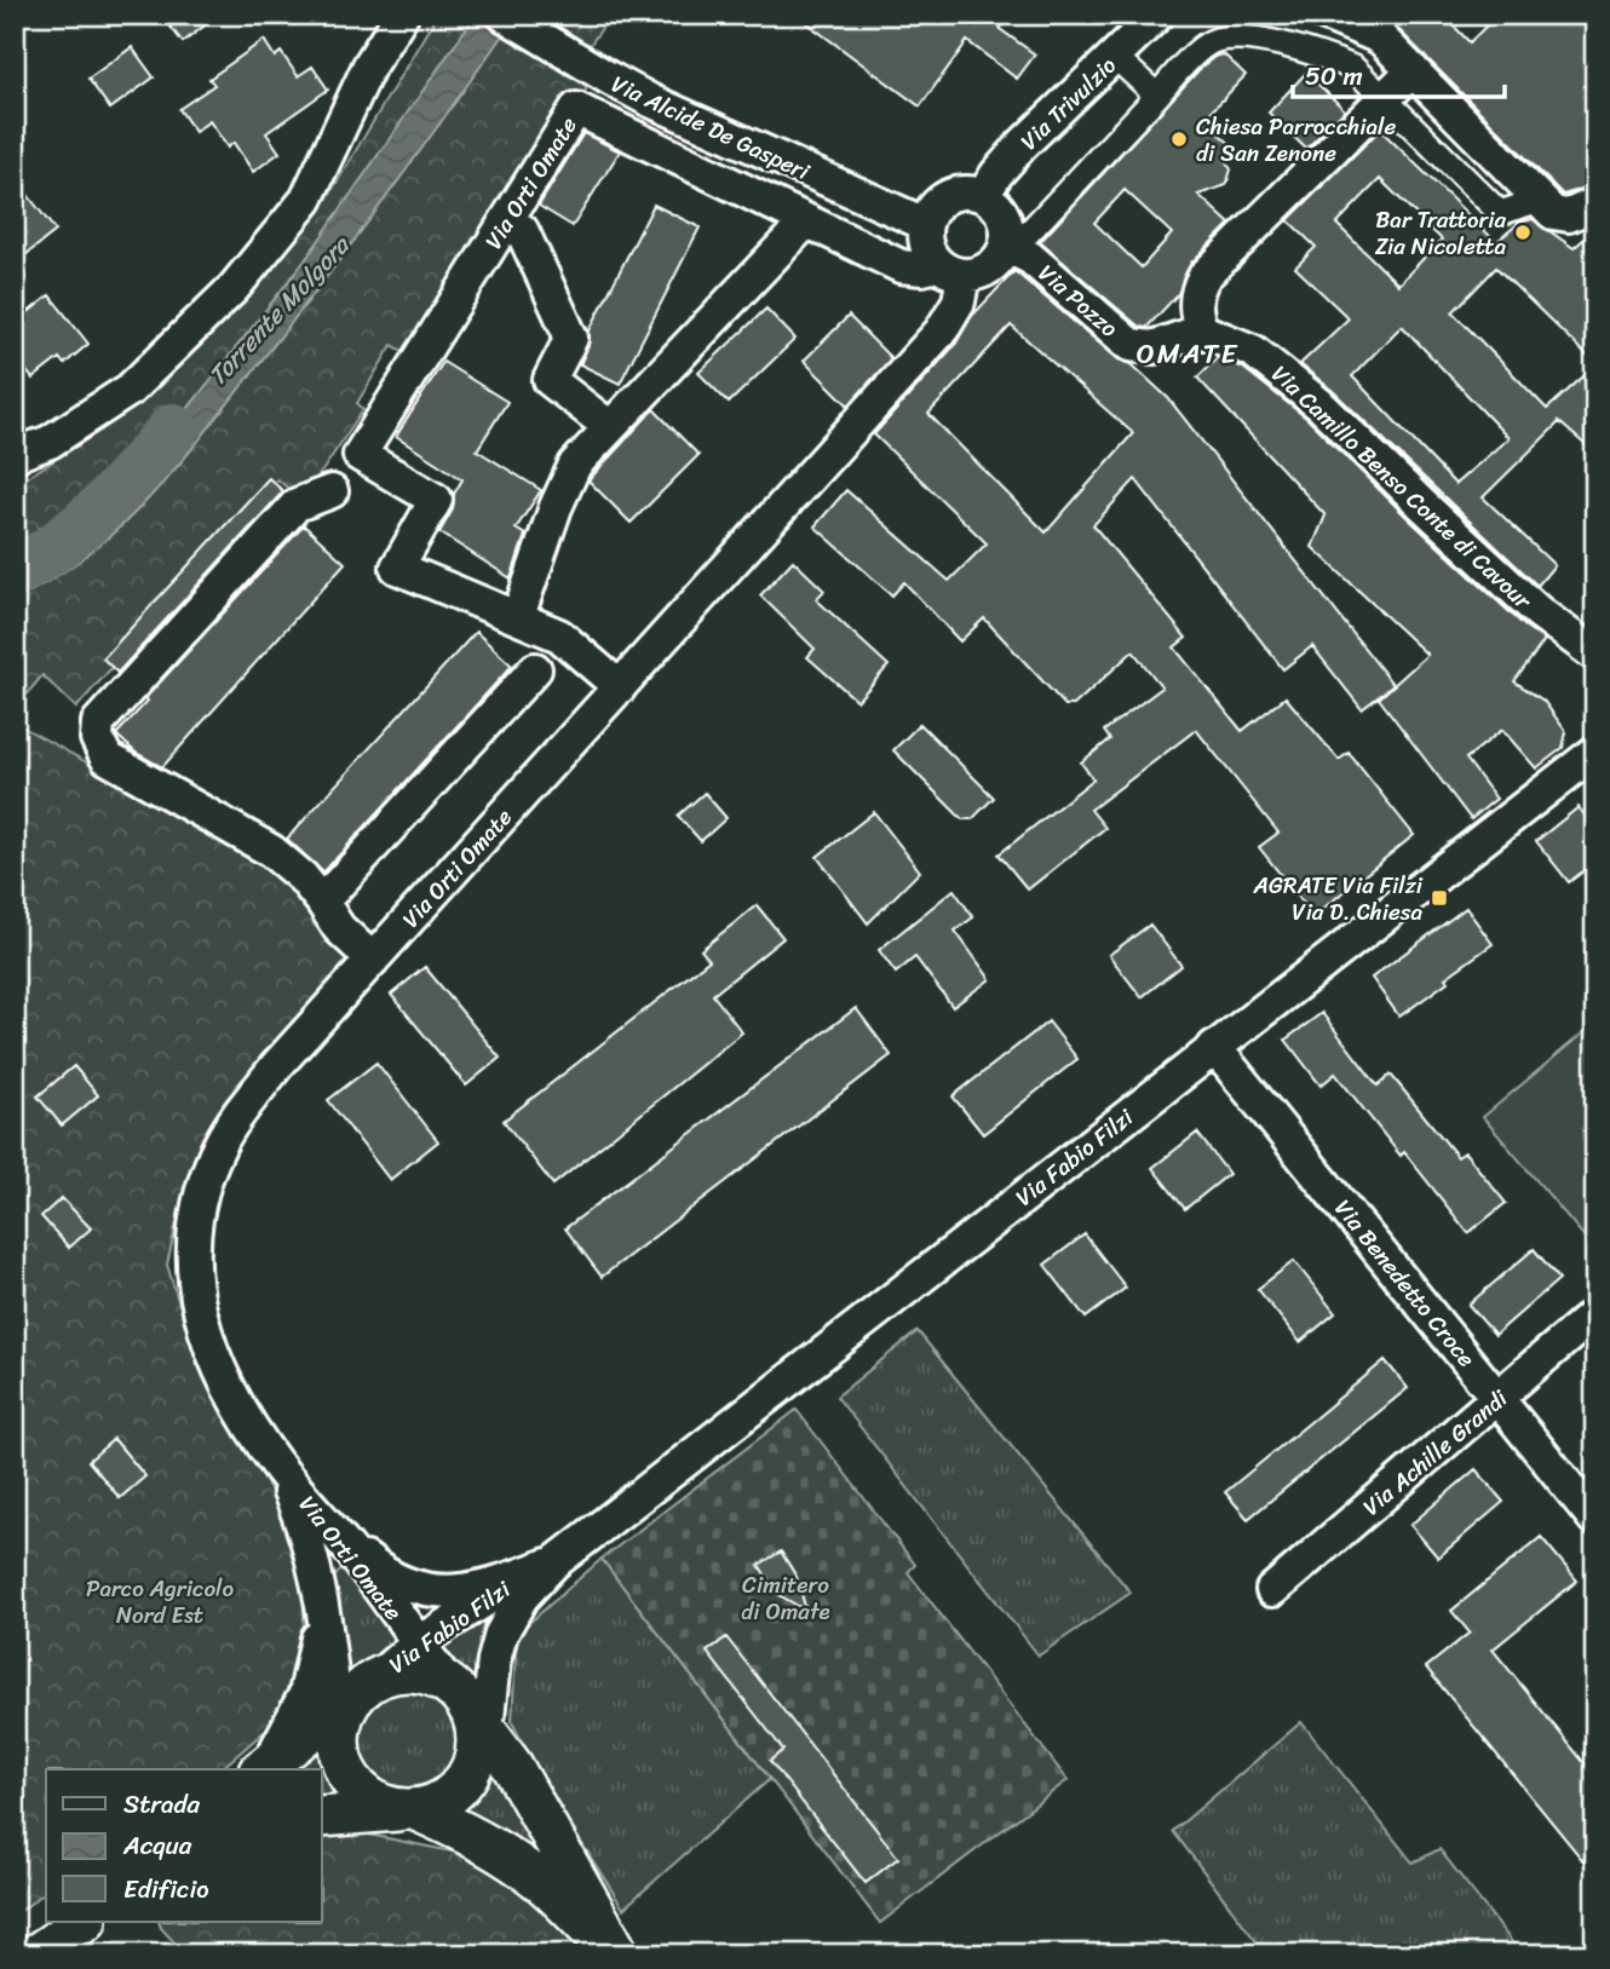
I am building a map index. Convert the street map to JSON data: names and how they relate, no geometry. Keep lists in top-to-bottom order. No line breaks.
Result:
{"streets":{"street":["Via Trivulzio","Via Alcide De Gasperi","Via Orti Omate","Via Pozzo","Via Camillo Benso Conte di Cavour","Via Fabio Filzi","Via Benedetto Croce","Via Achille Grandi"]},"crossings":[["Via Trivulzio","Via Alcide De Gasperi"],["Via Trivulzio","Via Orti Omate"],["Via Trivulzio","Via Pozzo"],["Via Alcide De Gasperi","Via Orti Omate"],["Via Alcide De Gasperi","Via Pozzo"],["Via Orti Omate","Via Pozzo"],["Via Orti Omate","Via Fabio Filzi"],["Via Pozzo","Via Camillo Benso Conte di Cavour"],["Via Fabio Filzi","Via Benedetto Croce"],["Via Benedetto Croce","Via Achille Grandi"]],"districts":["OMATE"],"water":["Torrente Molgora"],"parks":["Cimitero di Omate","Parco Agricolo Nord Est"],"places":{"other":["Chiesa Parrocchiale di San Zenone","Bar Trattoria Zia Nicoletta"],"transit":["AGRATE Via Filzi Via D. Chiesa"]},"legend":["Strada","Acqua","Edificio"],"scale_bar":"50 m"}
